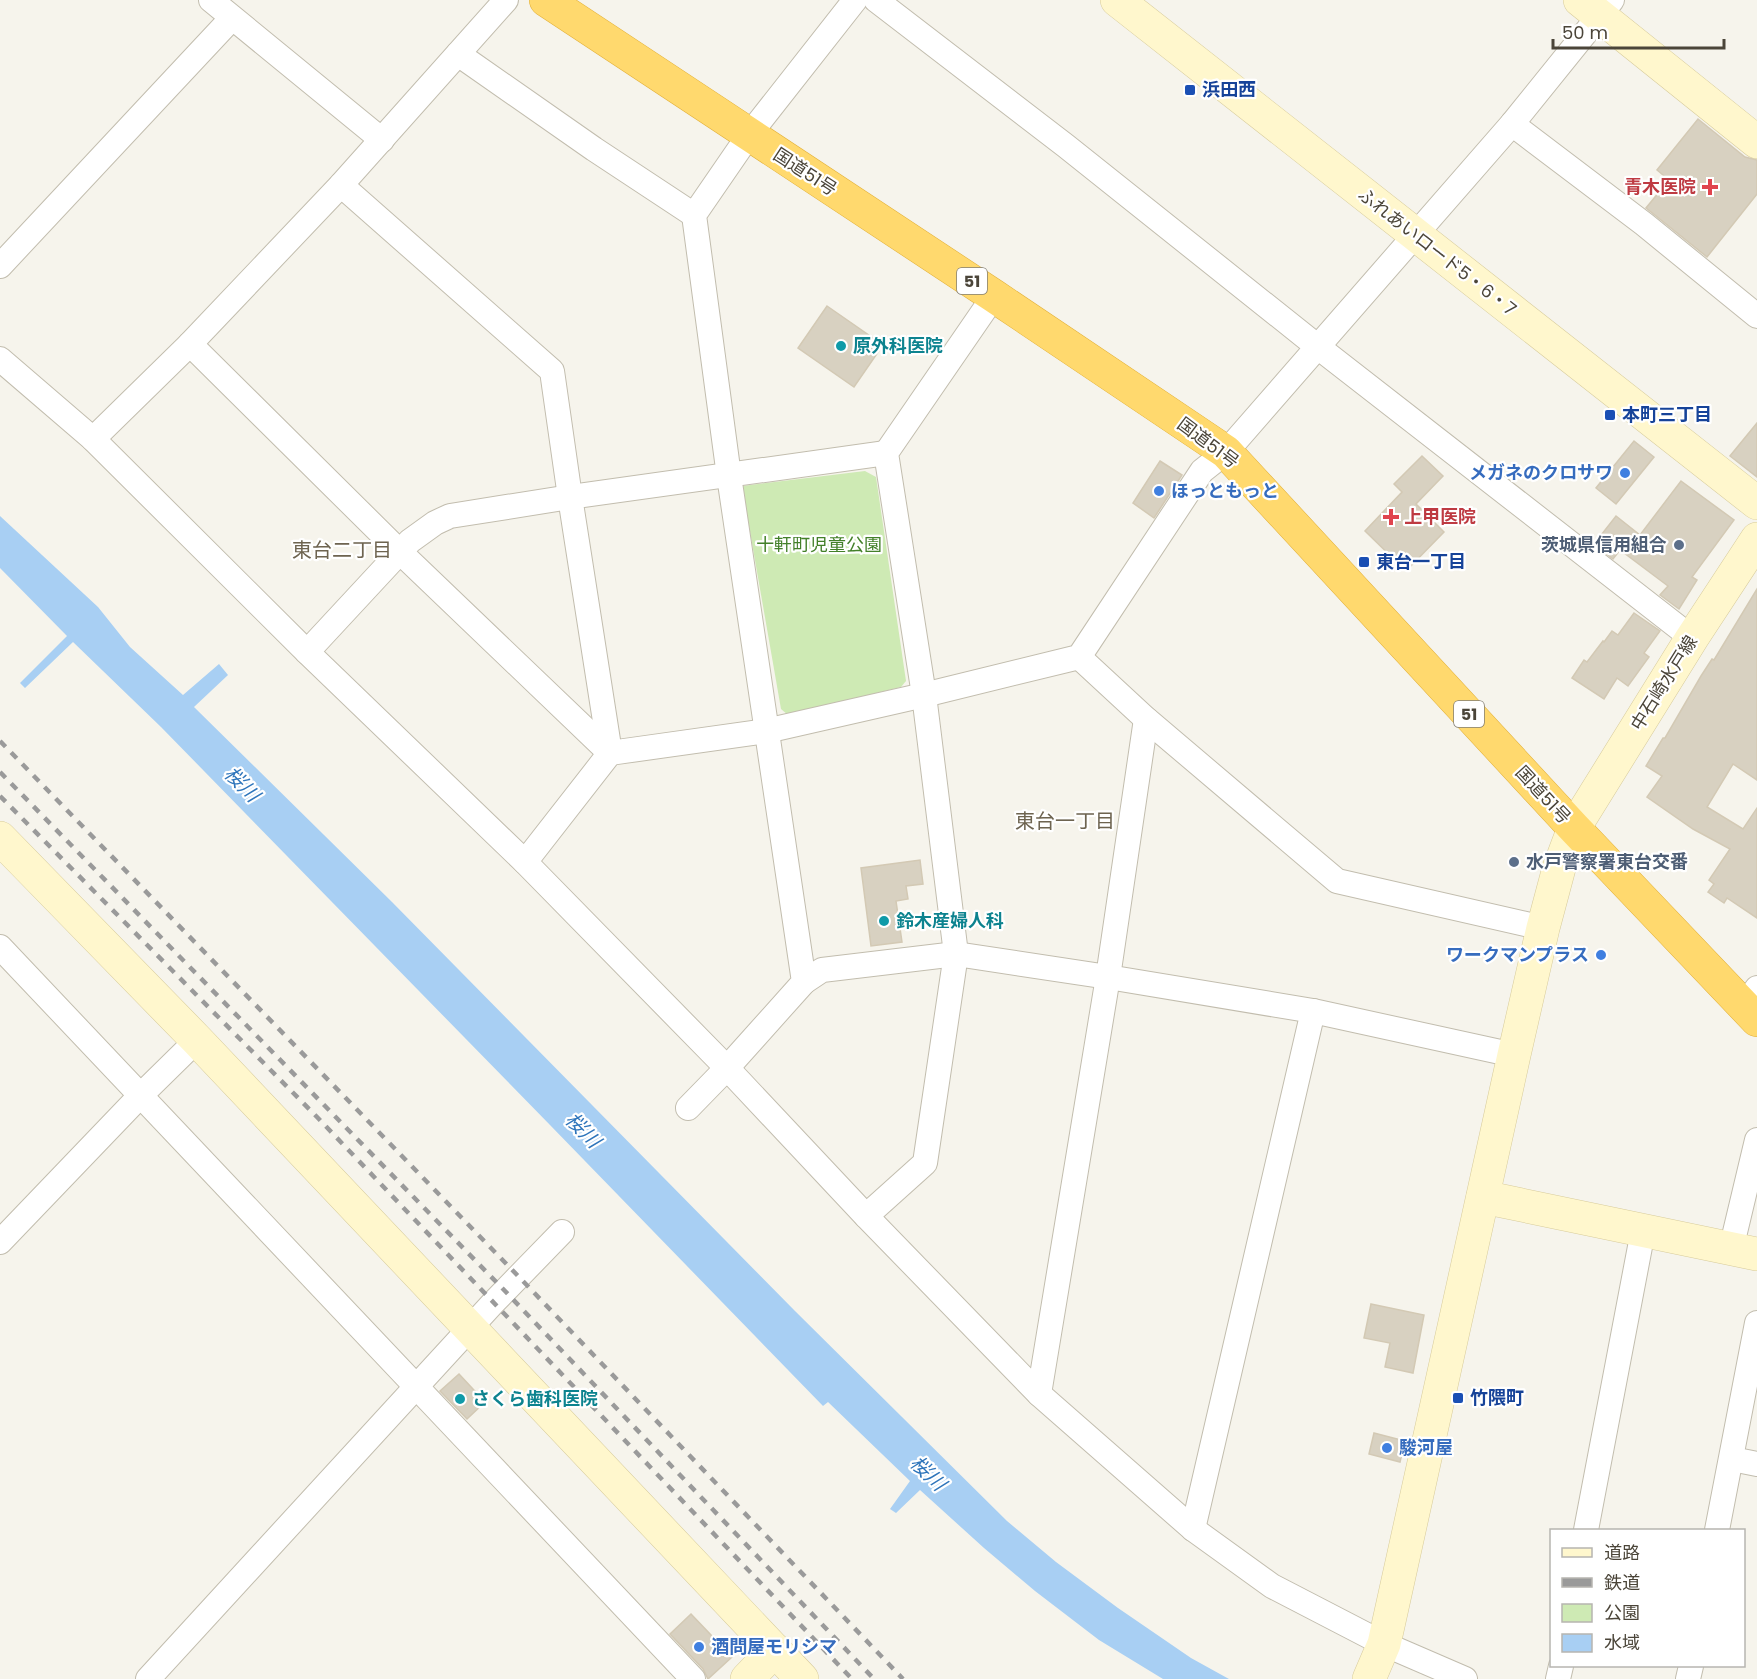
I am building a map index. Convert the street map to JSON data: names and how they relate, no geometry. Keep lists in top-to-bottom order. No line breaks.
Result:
{"streets":{"highway":["国道51号","51"],"street":["ふれあいロード5・6・7","中石崎水戸線"]},"crossings":[["国道51号","中石崎水戸線"]],"districts":["東台二丁目","東台一丁目"],"water":["桜川"],"parks":["十軒町児童公園"],"places":{"transit":["浜田西","本町三丁目","東台一丁目","竹隈町"],"health":["青木医院","上甲医院"],"other":["原外科医院","メガネのクロサワ","ほっともっと","茨城県信用組合","水戸警察署東台交番","鈴木産婦人科","ワークマンプラス","さくら歯科医院","駿河屋","酒問屋モリシマ"]},"legend":["道路","鉄道","公園","水域"],"scale_bar":"50 m"}
